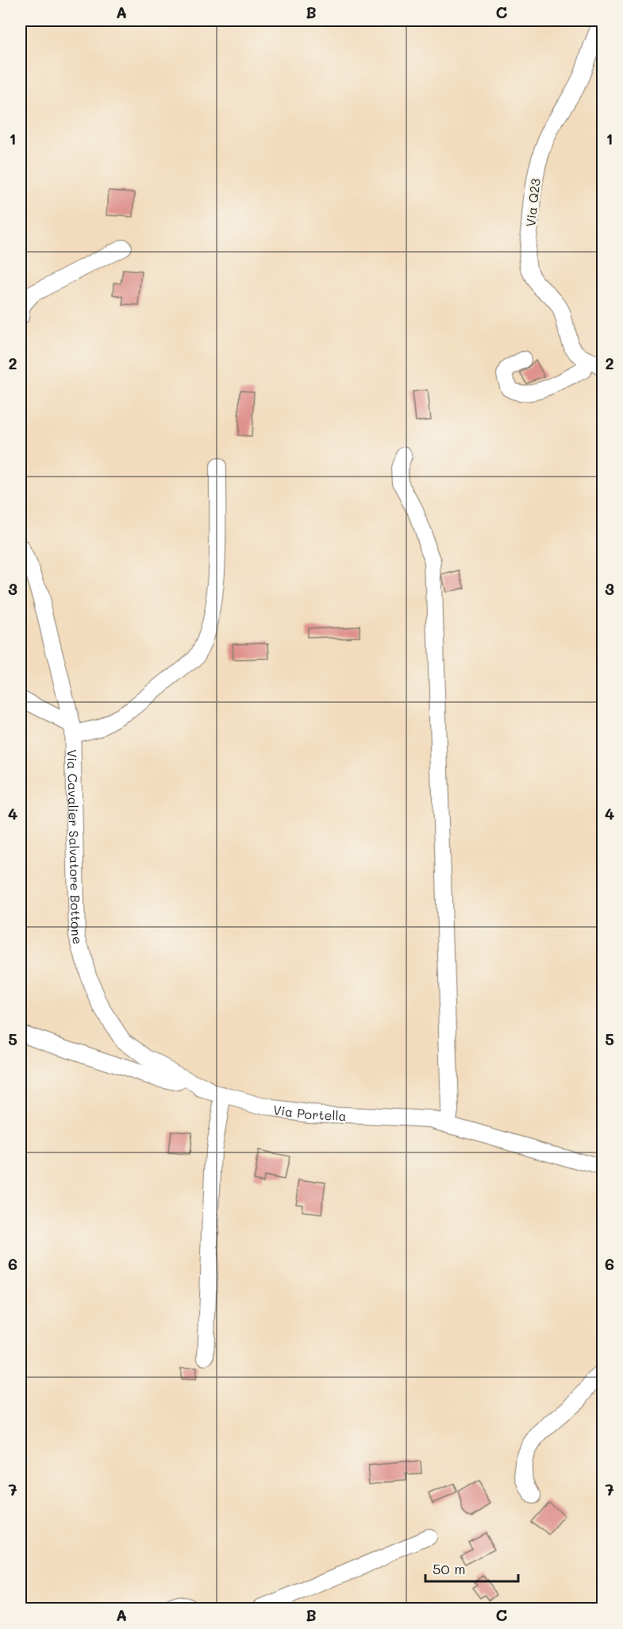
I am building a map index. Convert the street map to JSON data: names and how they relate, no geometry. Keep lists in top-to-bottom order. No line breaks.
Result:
{"streets":{"street":["Via Q23","Via Cavalier Salvatore Bottone","Via Portella"]},"crossings":[["Via Cavalier Salvatore Bottone","Via Portella"]],"scale_bar":"50 m","grid":{"columns":["A","B","C"],"rows":["1","2","3","4","5","6","7"]}}
